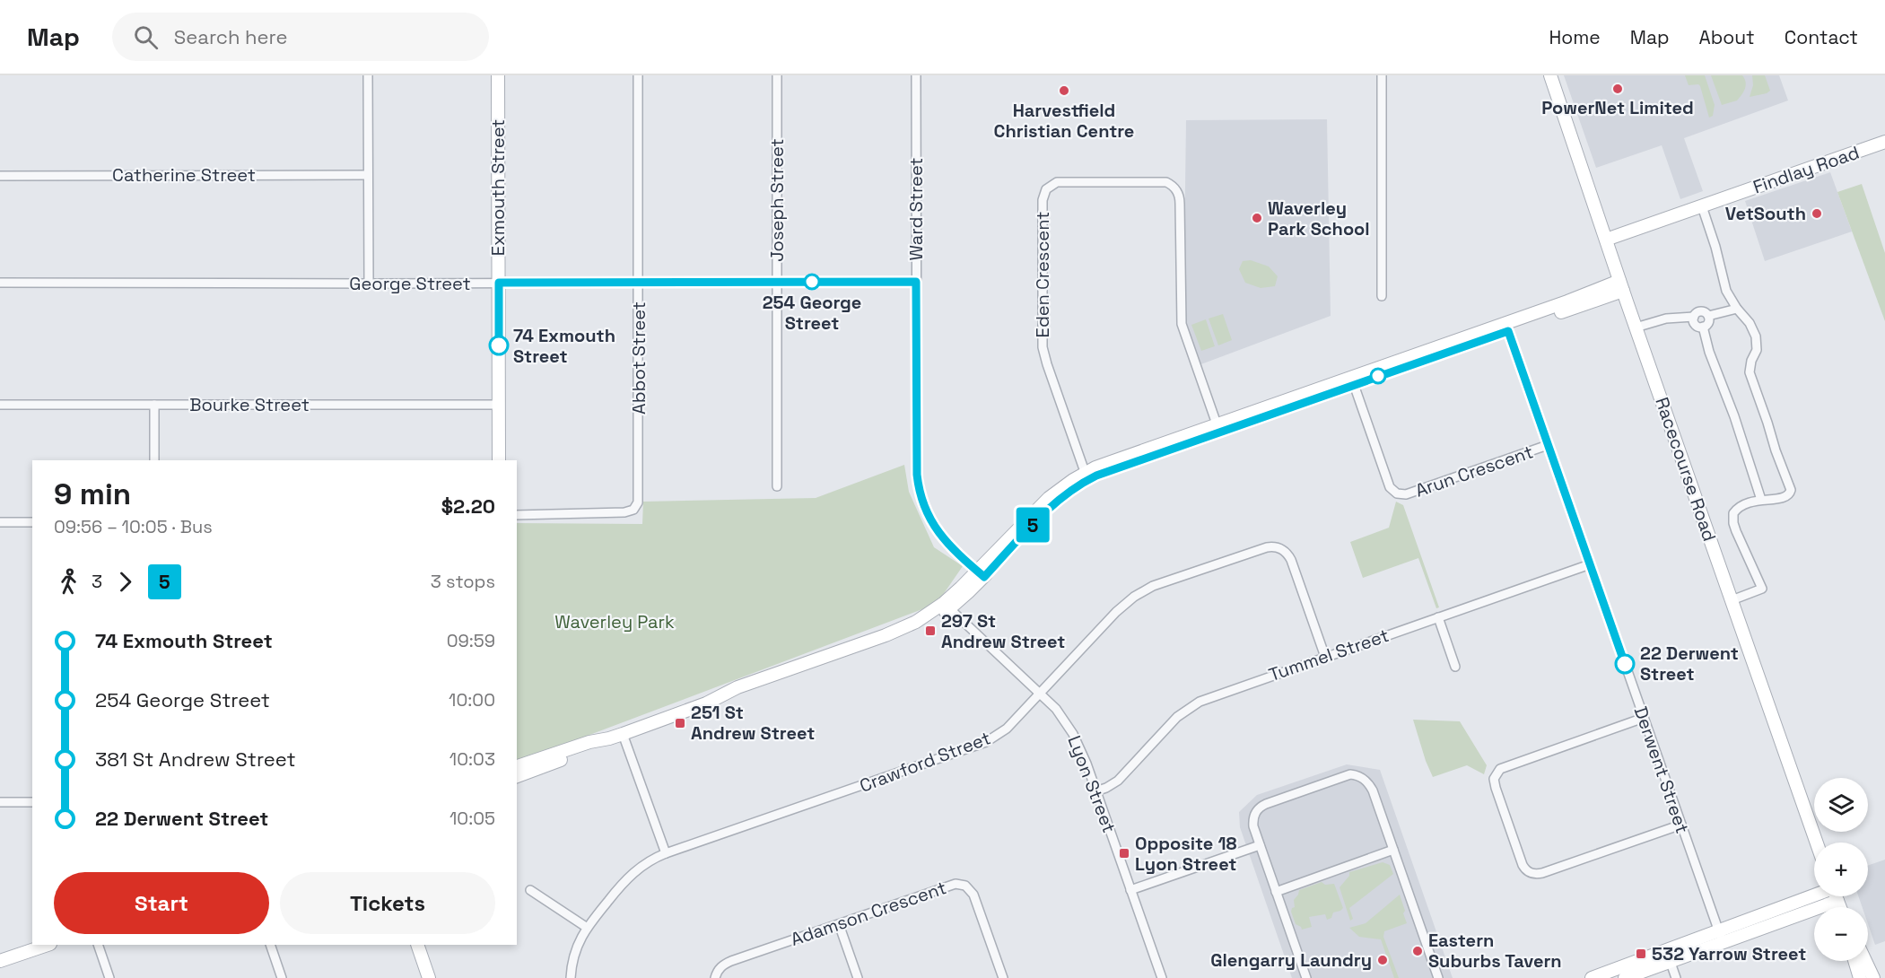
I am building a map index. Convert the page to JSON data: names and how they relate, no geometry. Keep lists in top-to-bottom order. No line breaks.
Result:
{"streets":{"street":["Findlay Road","Catherine Street","Exmouth Street","Joseph Street","Ward Street","Eden Crescent","George Street","Abbot Street","Bourke Street","Racecourse Road","Arun Crescent","Tummel Street","Crawford Street","Derwent Street","Lyon Street","Adamson Crescent"]},"crossings":[["Findlay Road","Racecourse Road"],["Exmouth Street","George Street"],["Exmouth Street","Bourke Street"],["Joseph Street","George Street"],["Ward Street","George Street"],["George Street","Abbot Street"],["Arun Crescent","Derwent Street"],["Tummel Street","Crawford Street"],["Tummel Street","Derwent Street"],["Tummel Street","Lyon Street"],["Crawford Street","Lyon Street"]],"parks":["Waverley Park"],"places":{"other":["PowerNet Limited","Harvestfield Christian Centre","VetSouth","Waverley Park School","254 George Street","74 Exmouth Street","22 Derwent Street","Eastern Suburbs Tavern","Glengarry Laundry"],"transit":["297 St Andrew Street","251 St Andrew Street","Opposite 18 Lyon Street","532 Yarrow Street"]},"lines":["bus line 5"],"page":{"header":"Map","search":"Search here","nav":["Home","Map","About","Contact"],"on_map":"5","heading":["9 min","09:56 – 10:05 · Bus","$2.20"],"legs":["3","5","3 stops"],"list":[{"name":"74 Exmouth Street","value":"09:59"},{"name":"254 George Street","value":"10:00"},{"name":"381 St Andrew Street","value":"10:03"},{"name":"22 Derwent Street","value":"10:05"}],"map_buttons":["+","−"],"buttons":["Start","Tickets"]}}
